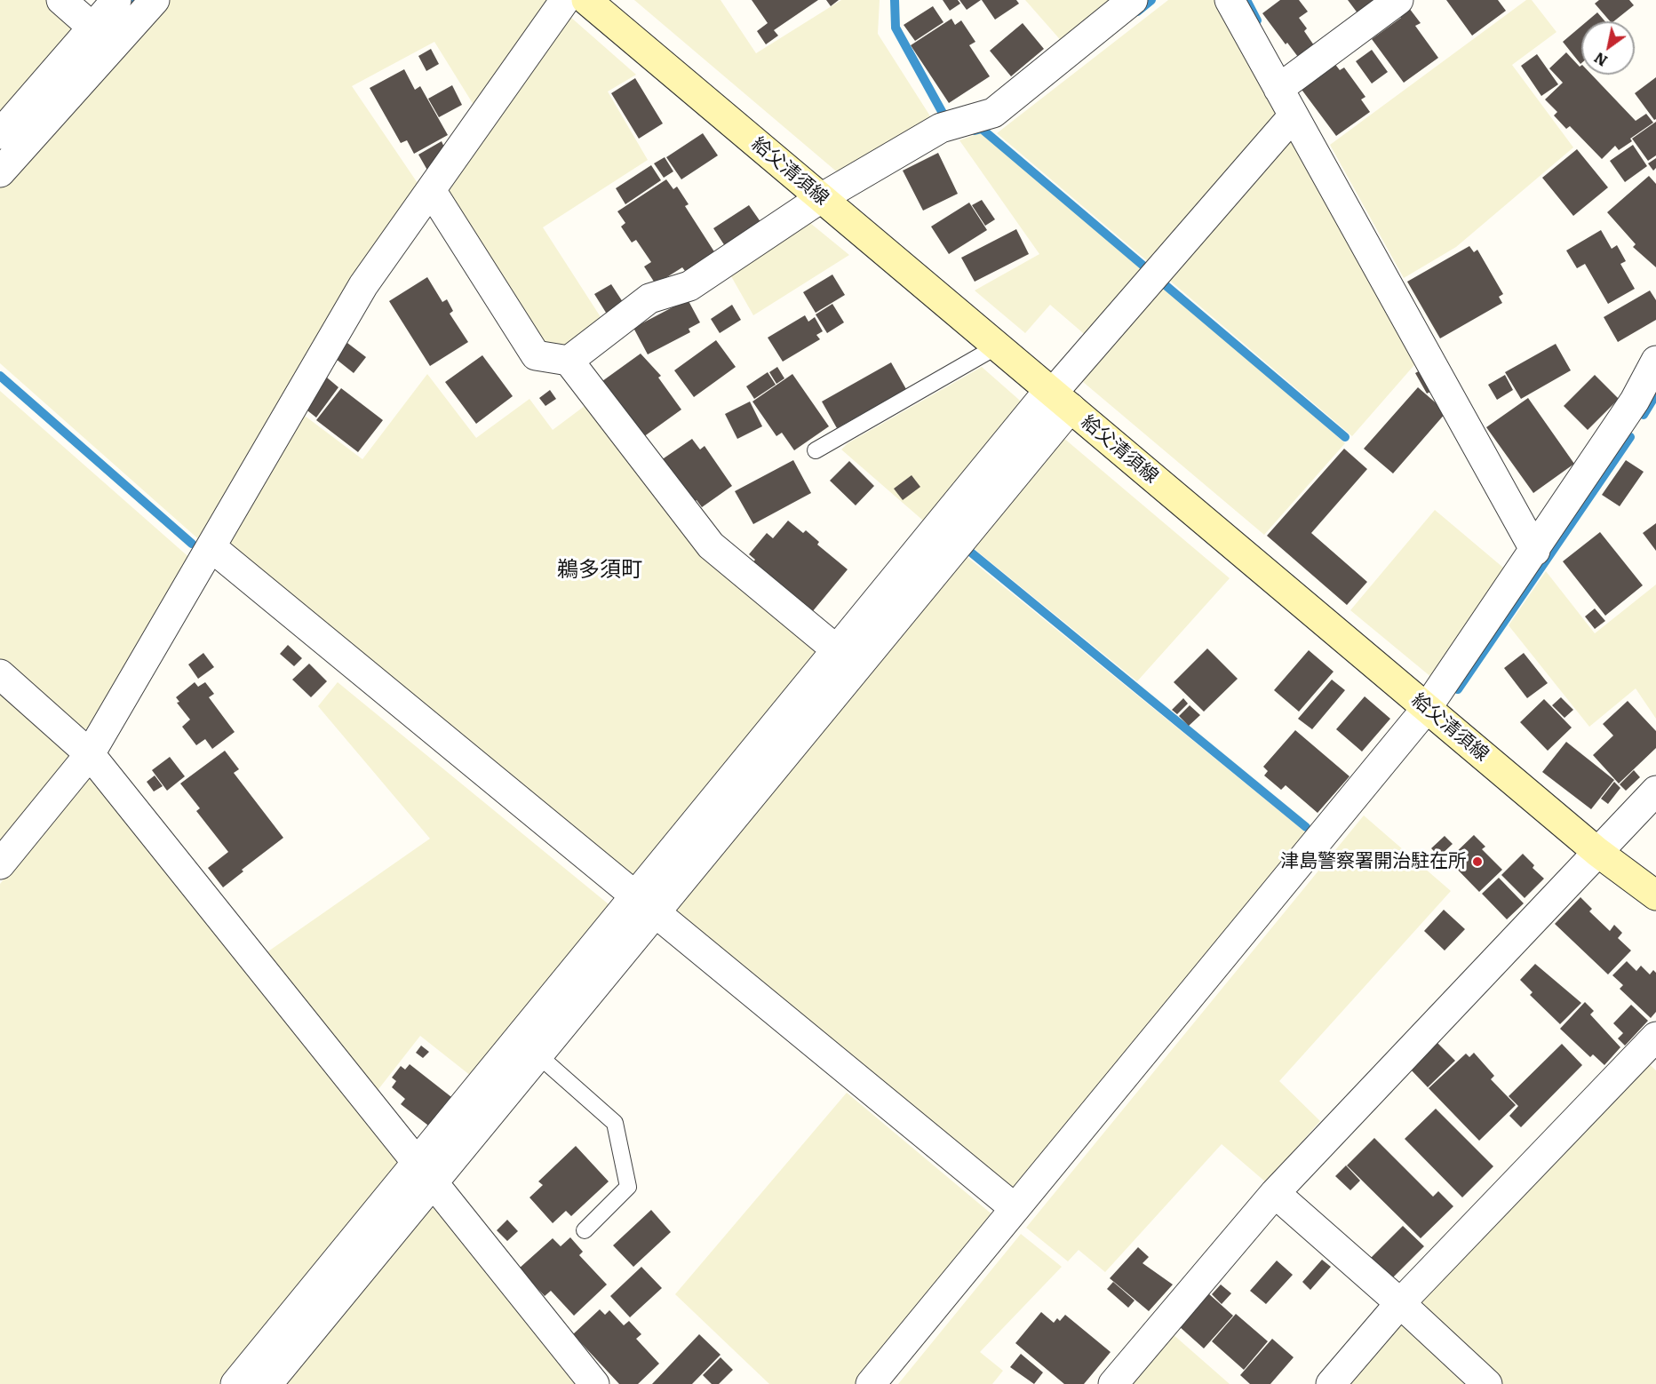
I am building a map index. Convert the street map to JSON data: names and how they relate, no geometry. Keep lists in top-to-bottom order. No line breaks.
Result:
{"streets":{"main road":["給父清須線"]},"districts":["鵜多須町"],"places":["津島警察署開治駐在所"],"north":"bottom left"}
